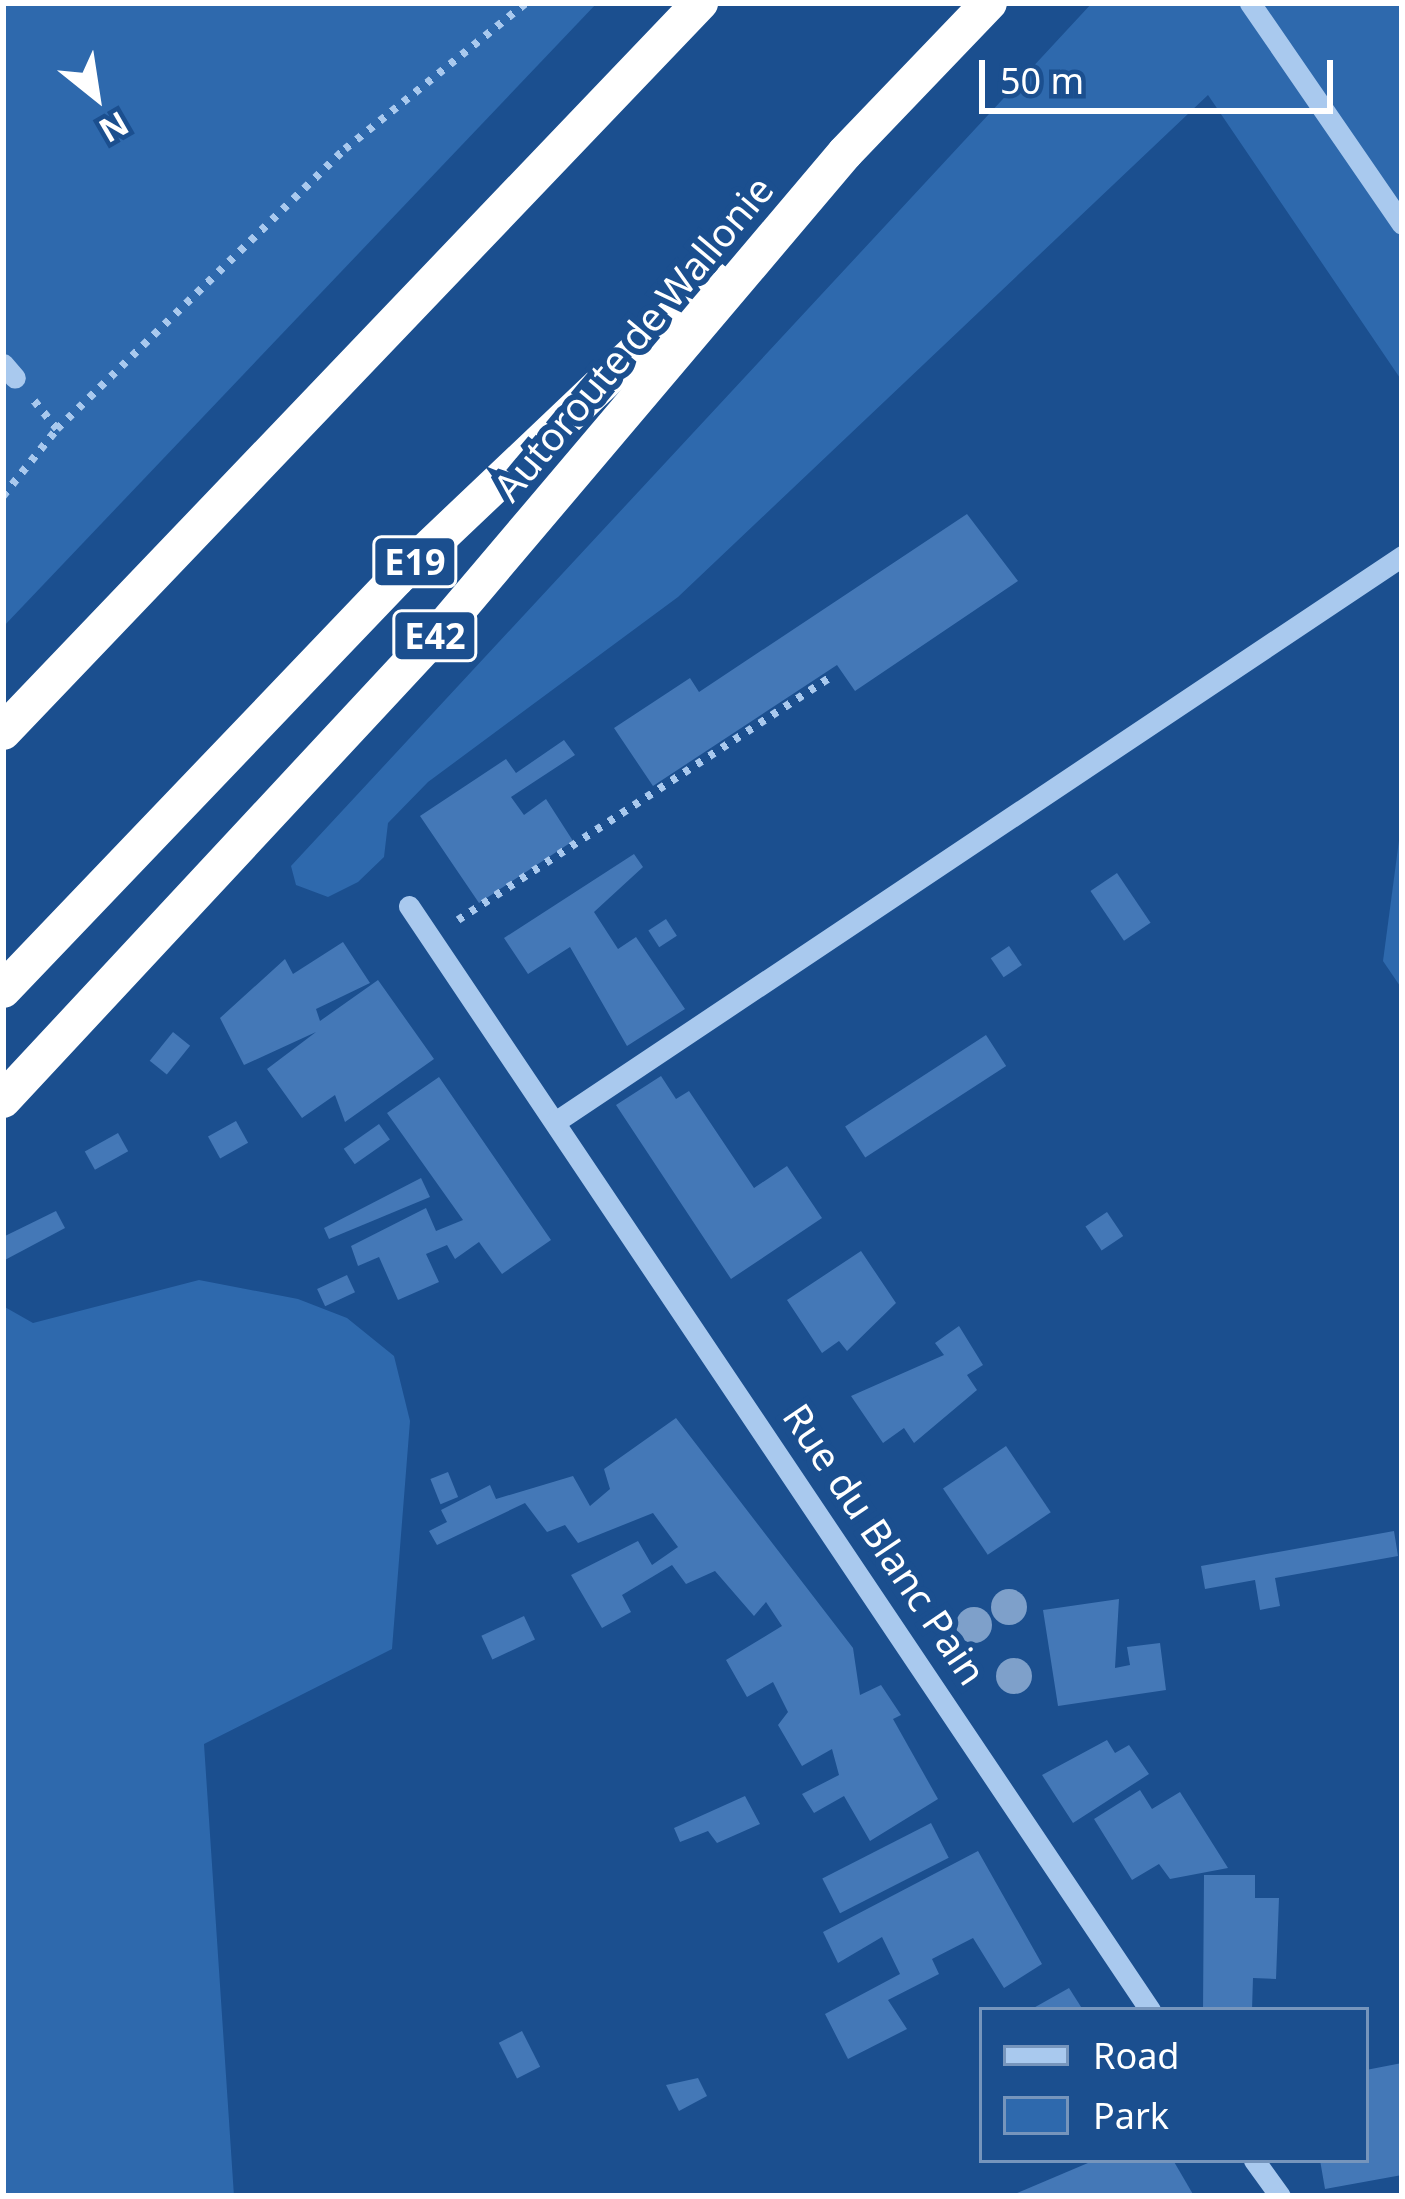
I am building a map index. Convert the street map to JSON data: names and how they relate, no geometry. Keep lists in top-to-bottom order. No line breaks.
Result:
{"streets":{"highway":["Autoroute de Wallonie","E19","E42"],"street":["Rue du Blanc Pain"]},"crossings":[["Autoroute de Wallonie","E19"]],"legend":["Road","Park"],"scale_bar":"50 m","north":"bottom right"}
